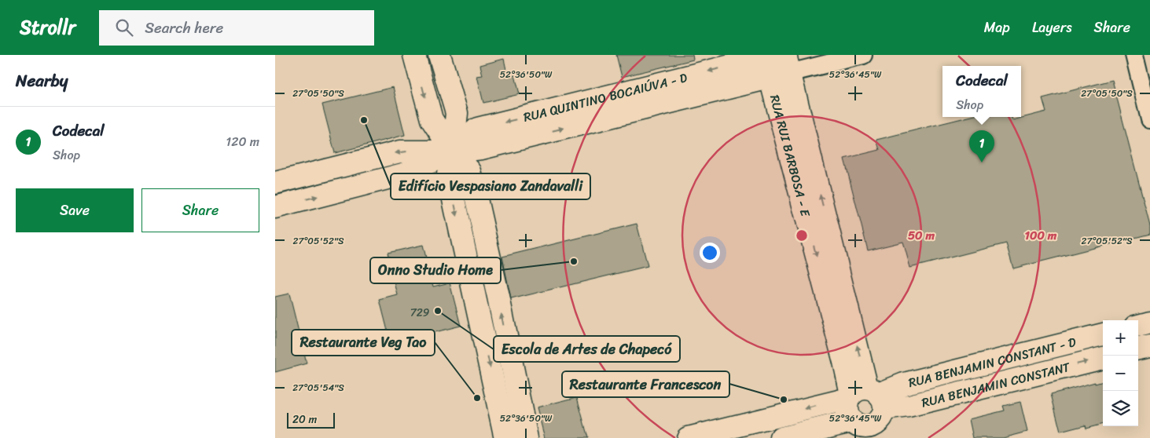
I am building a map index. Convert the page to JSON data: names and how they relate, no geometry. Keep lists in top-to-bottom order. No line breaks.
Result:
{"streets":{"street":["RUA QUINTINO BOCAIÚVA - D","RUA RUI BARBOSA - E","RUA BENJAMIN CONSTANT - D","RUA BENJAMIN CONSTANT"]},"crossings":[["RUA QUINTINO BOCAIÚVA - D","RUA RUI BARBOSA - E"],["RUA RUI BARBOSA - E","RUA BENJAMIN CONSTANT - D"],["RUA RUI BARBOSA - E","RUA BENJAMIN CONSTANT"],["RUA BENJAMIN CONSTANT - D","RUA BENJAMIN CONSTANT"]],"places":["Edifício Vespasiano Zandavalli","Onno Studio Home","Escola de Artes de Chapecó","Restaurante Veg Tao","Restaurante Francescon"],"house_numbers":["729"],"scale_bar":"20 m","page":{"header":"Strollr","search":"Search here","nav":["Map","Layers","Share"],"heading":"Nearby","popup":["Codecal","Shop"],"list":[{"mark":"1","name":"Codecal","note":"Shop","value":"120 m"}],"pins":"1","buttons":["Save","Share"],"map_buttons":["+","−"],"scale":"20 m"},"coordinates":["52°36'50\"W","52°36'45\"W","27°05'50\"S","27°05'52\"S","27°05'54\"S"],"rings":["50 m","100 m"]}
